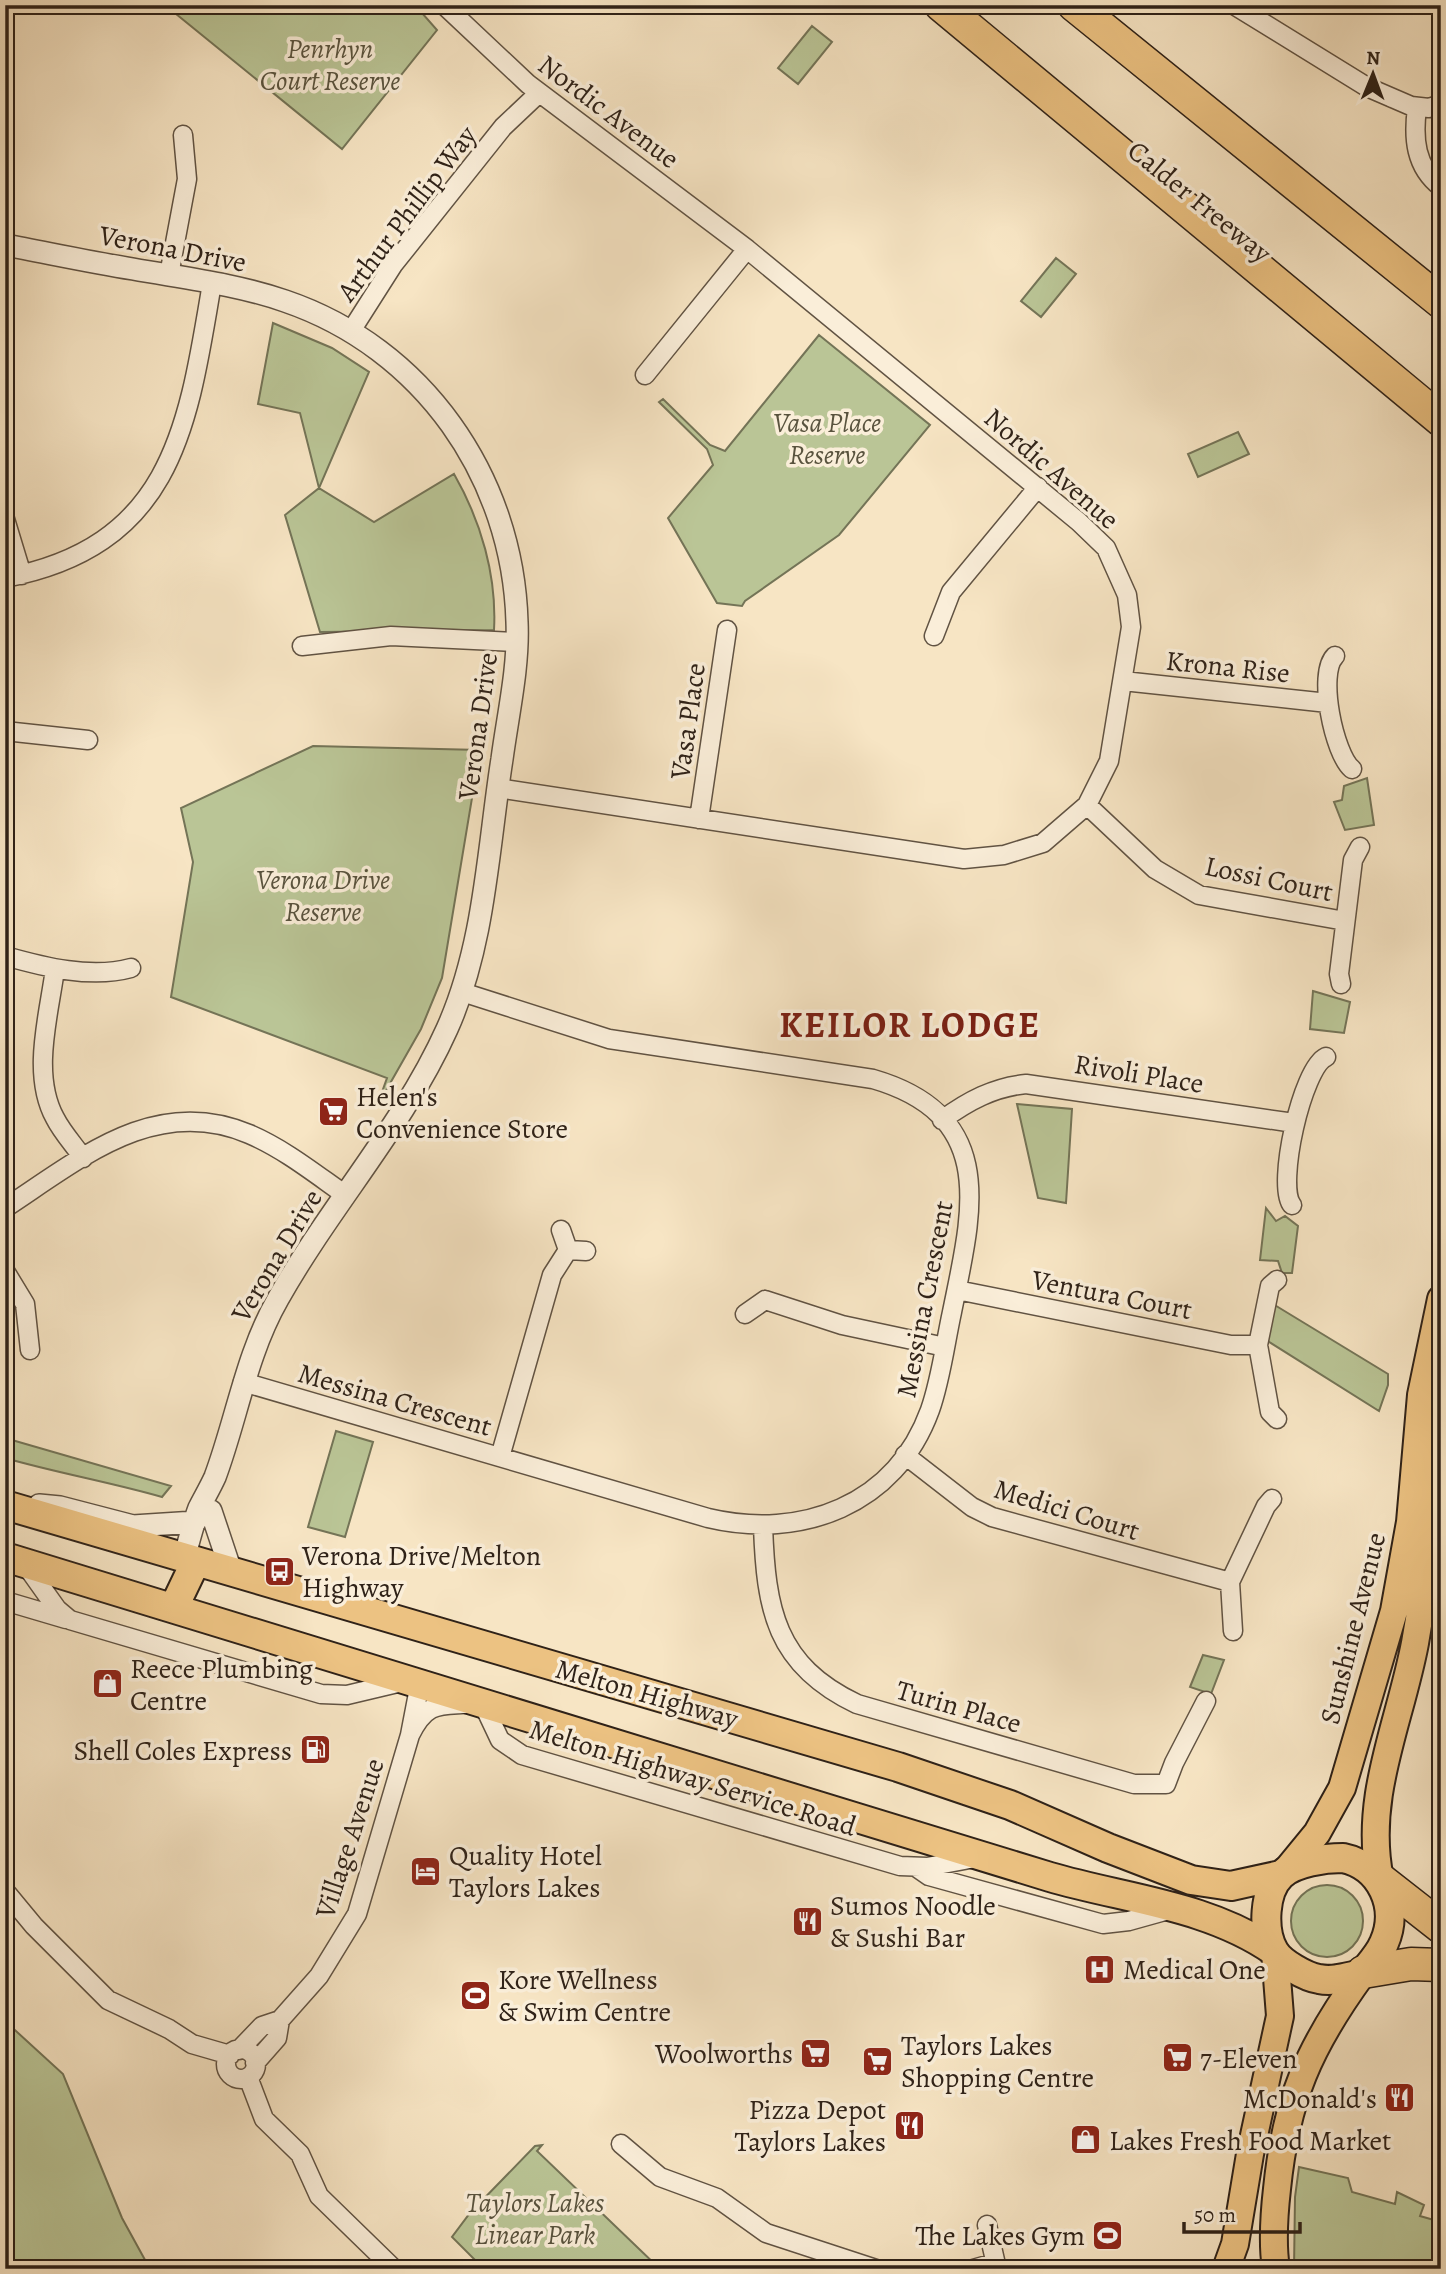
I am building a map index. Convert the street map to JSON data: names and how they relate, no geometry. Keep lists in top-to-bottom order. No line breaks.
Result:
{"streets":{"highway":["Calder Freeway","Melton Highway"],"main road":["Sunshine Avenue"],"street":["Nordic Avenue","Arthur Phillip Way","Verona Drive","Krona Rise","Vasa Place","Lossi Court","Rivoli Place","Ventura Court","Messina Crescent","Medici Court","Turin Place","Melton Highway Service Road","Village Avenue"]},"crossings":[["Nordic Avenue","Arthur Phillip Way"],["Nordic Avenue","Verona Drive"],["Nordic Avenue","Krona Rise"],["Nordic Avenue","Vasa Place"],["Nordic Avenue","Lossi Court"],["Arthur Phillip Way","Verona Drive"],["Verona Drive","Messina Crescent"],["Verona Drive","Melton Highway"],["Rivoli Place","Messina Crescent"],["Ventura Court","Messina Crescent"],["Messina Crescent","Medici Court"],["Messina Crescent","Turin Place"],["Sunshine Avenue","Melton Highway"],["Melton Highway","Melton Highway Service Road"],["Melton Highway","Village Avenue"],["Melton Highway Service Road","Village Avenue"]],"districts":["KEILOR LODGE"],"parks":["Penrhyn Court Reserve","Vasa Place Reserve","Verona Drive Reserve","Taylors Lakes Linear Park"],"places":{"supermarket":["Helen's Convenience Store","Woolworths","7-Eleven","Taylors Lakes Shopping Centre"],"bus stop":["Verona Drive/Melton Highway"],"shop":["Reece Plumbing Centre","Lakes Fresh Food Market"],"fuel station":["Shell Coles Express"],"hotel":["Quality Hotel Taylors Lakes"],"restaurant":["Sumos Noodle & Sushi Bar","McDonald's","Pizza Depot Taylors Lakes"],"hospital":["Medical One"],"sports":["Kore Wellness & Swim Centre","The Lakes Gym"]},"scale_bar":"50 m","north":"top"}
